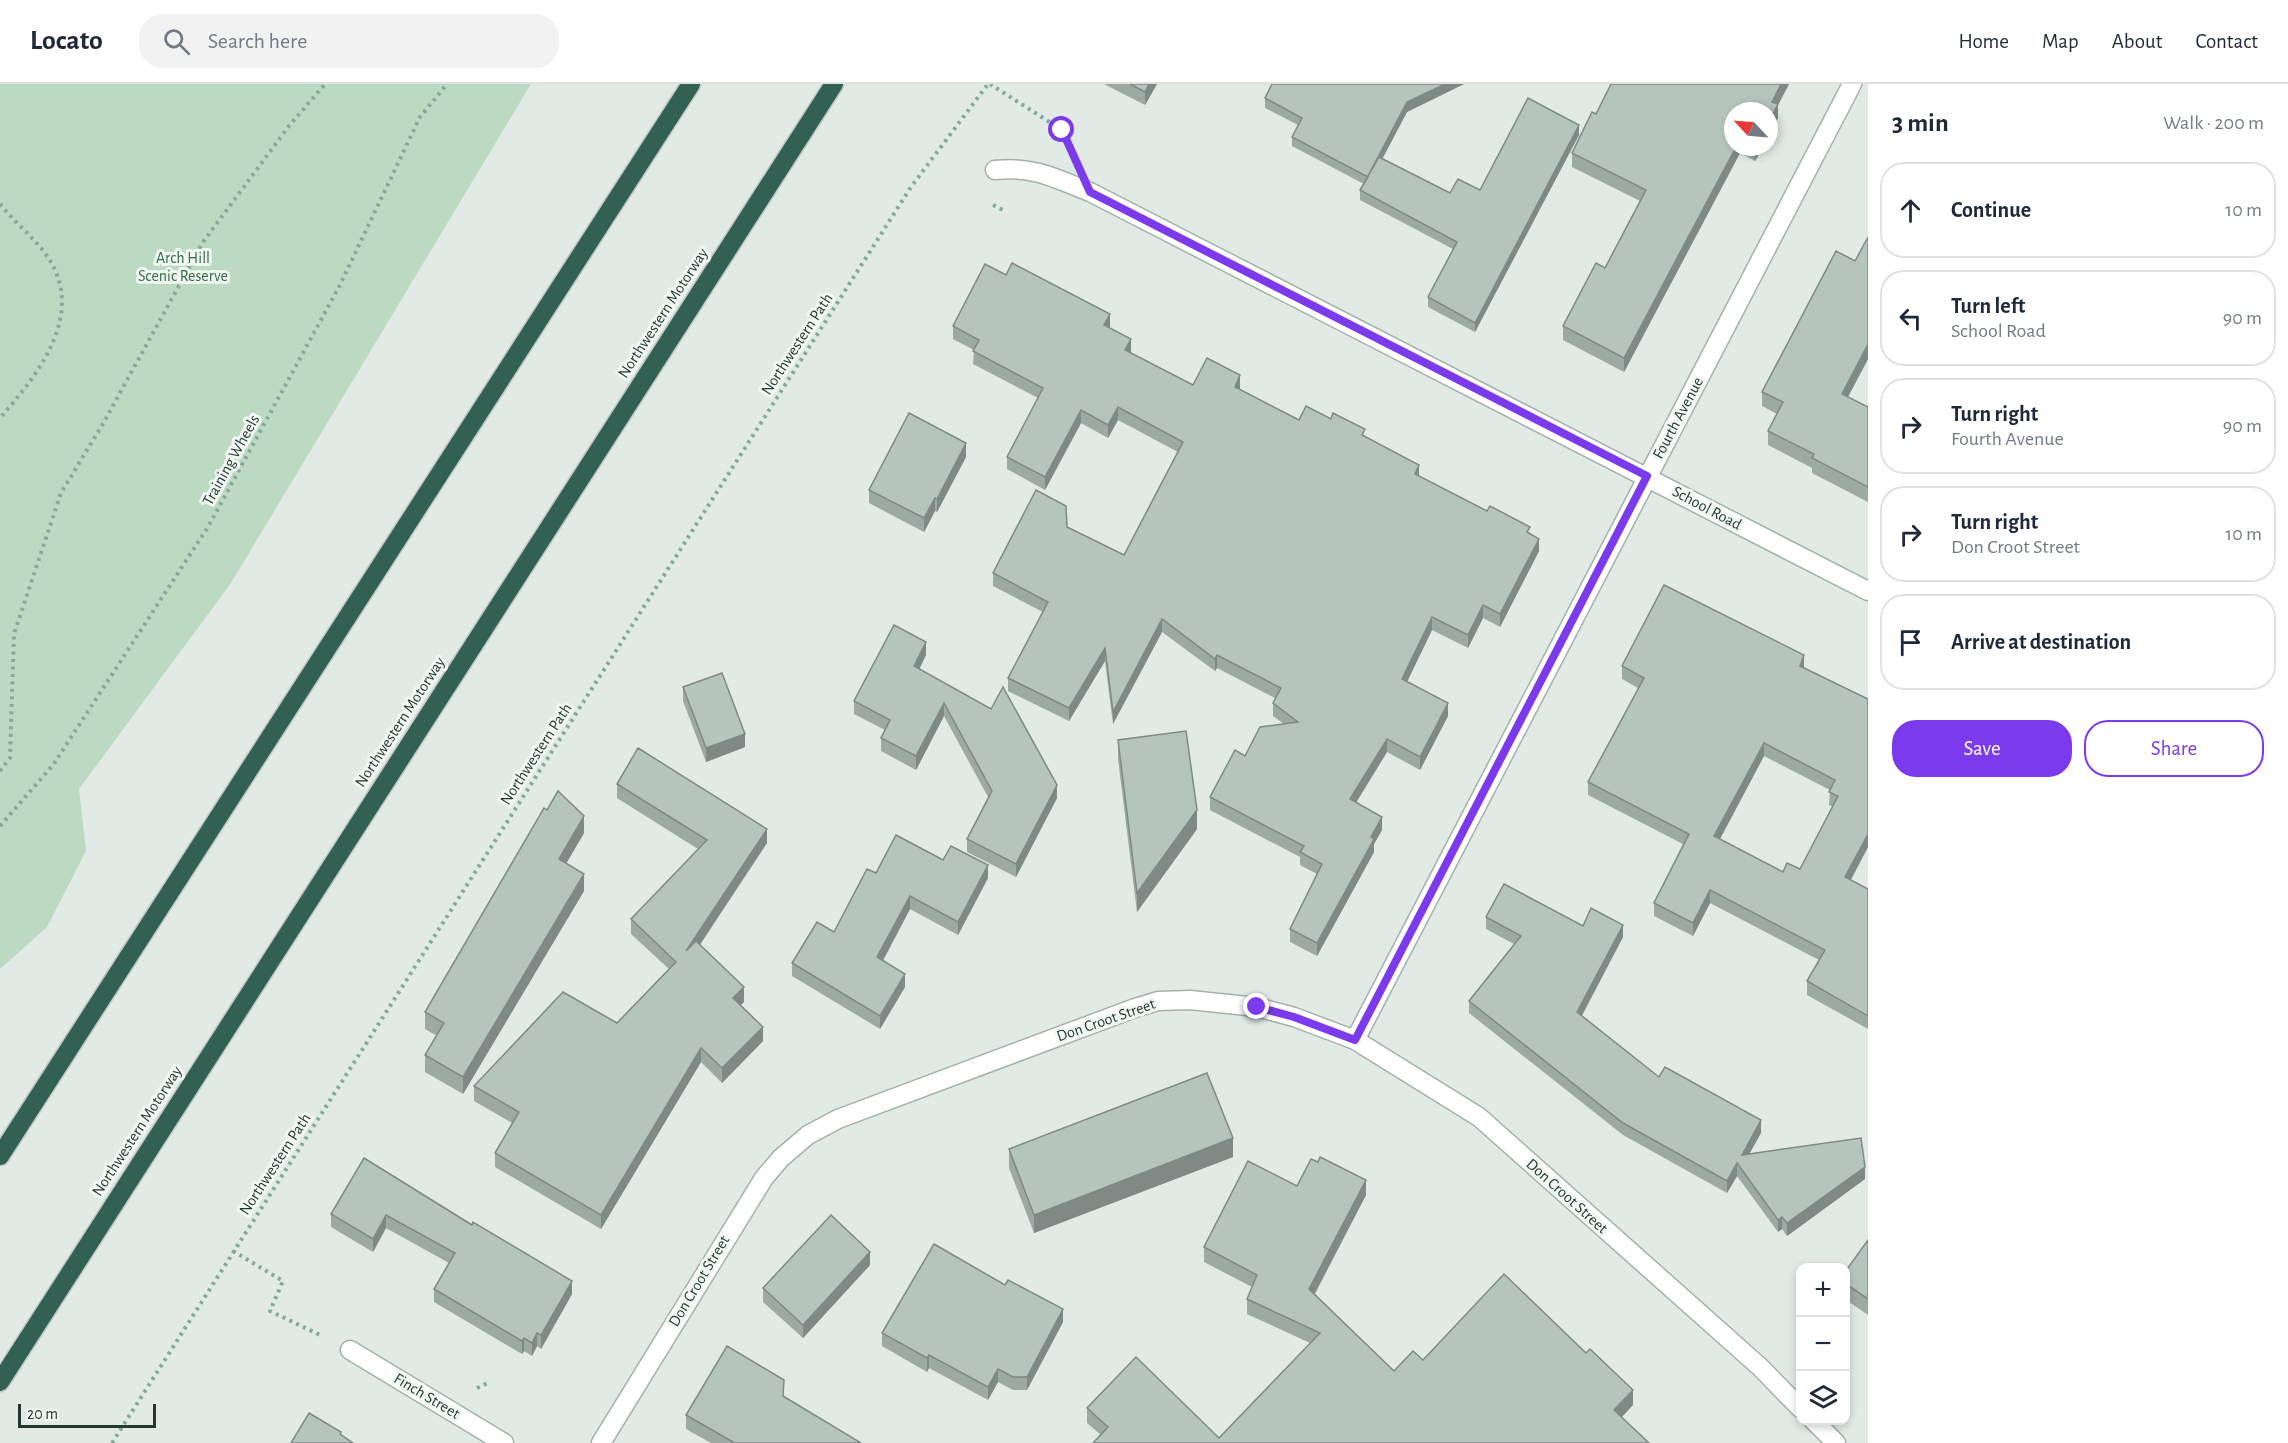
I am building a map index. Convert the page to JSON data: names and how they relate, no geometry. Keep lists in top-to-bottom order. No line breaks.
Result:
{"streets":{"highway":["Northwestern Motorway"],"street":["Fourth Avenue","School Road","Don Croot Street","Finch Street"],"path":["Northwestern Path","Training Wheels"]},"crossings":[["Fourth Avenue","School Road"],["Fourth Avenue","Don Croot Street"]],"parks":["Arch Hill Scenic Reserve"],"scale_bar":"20 m","north":"top left","page":{"header":"Locato","search":"Search here","nav":["Home","Map","About","Contact"],"heading":["3 min","Walk · 200 m"],"list":[["Continue","10 m"],["Turn left","School Road","90 m"],["Turn right","Fourth Avenue","90 m"],["Turn right","Don Croot Street","10 m"],"Arrive at destination"],"buttons":["Save","Share"],"map_buttons":["+","−"],"scale":"20 m"}}
